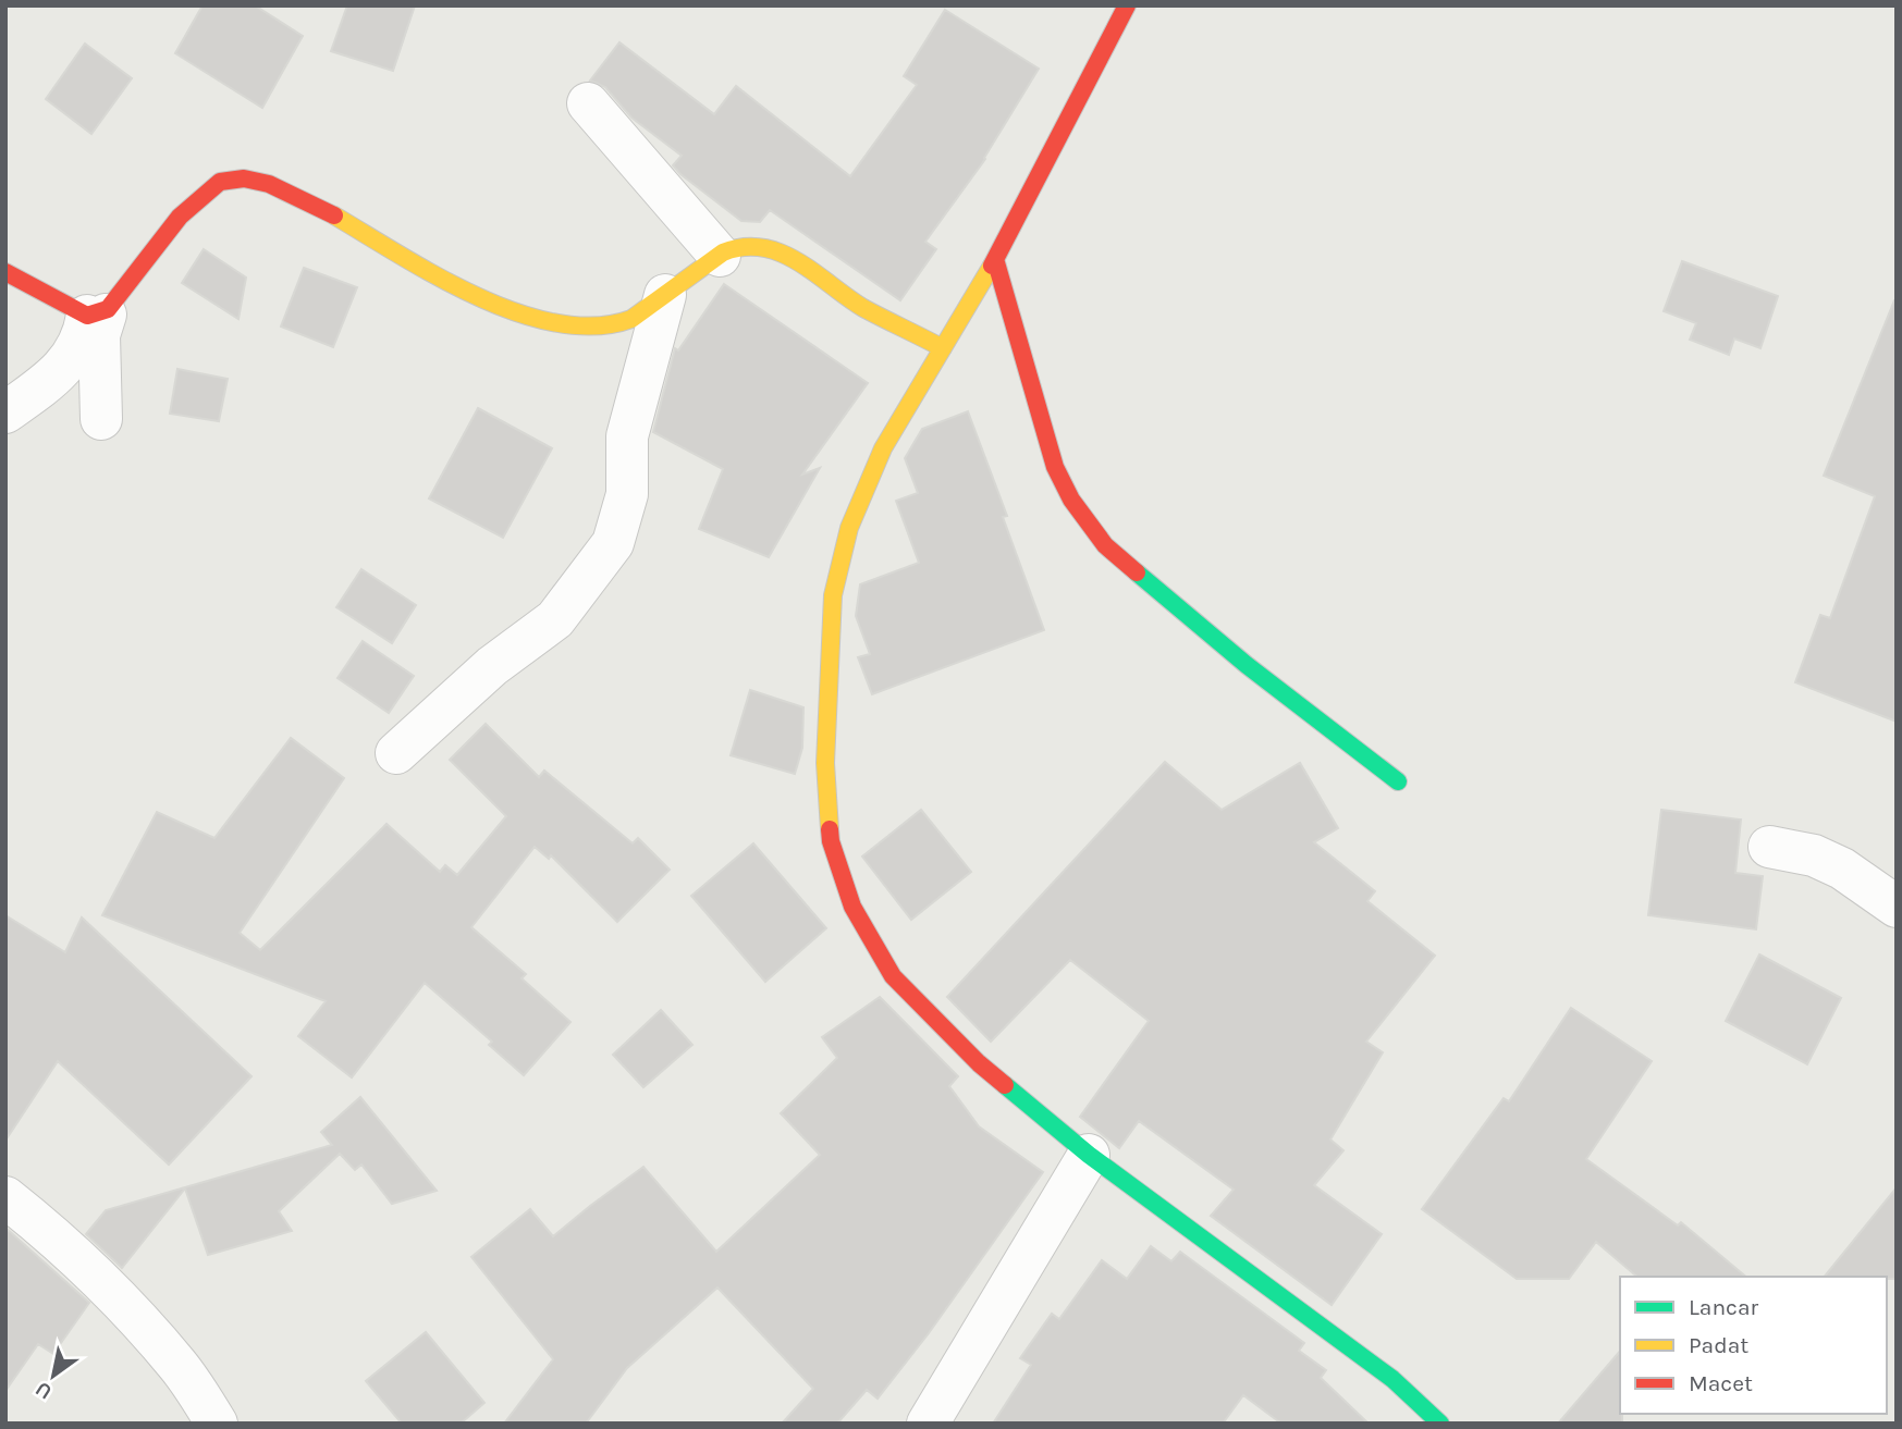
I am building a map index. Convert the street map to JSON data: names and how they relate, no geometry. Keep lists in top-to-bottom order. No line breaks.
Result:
{"legend":["Lancar","Padat","Macet"],"north":"bottom left"}
